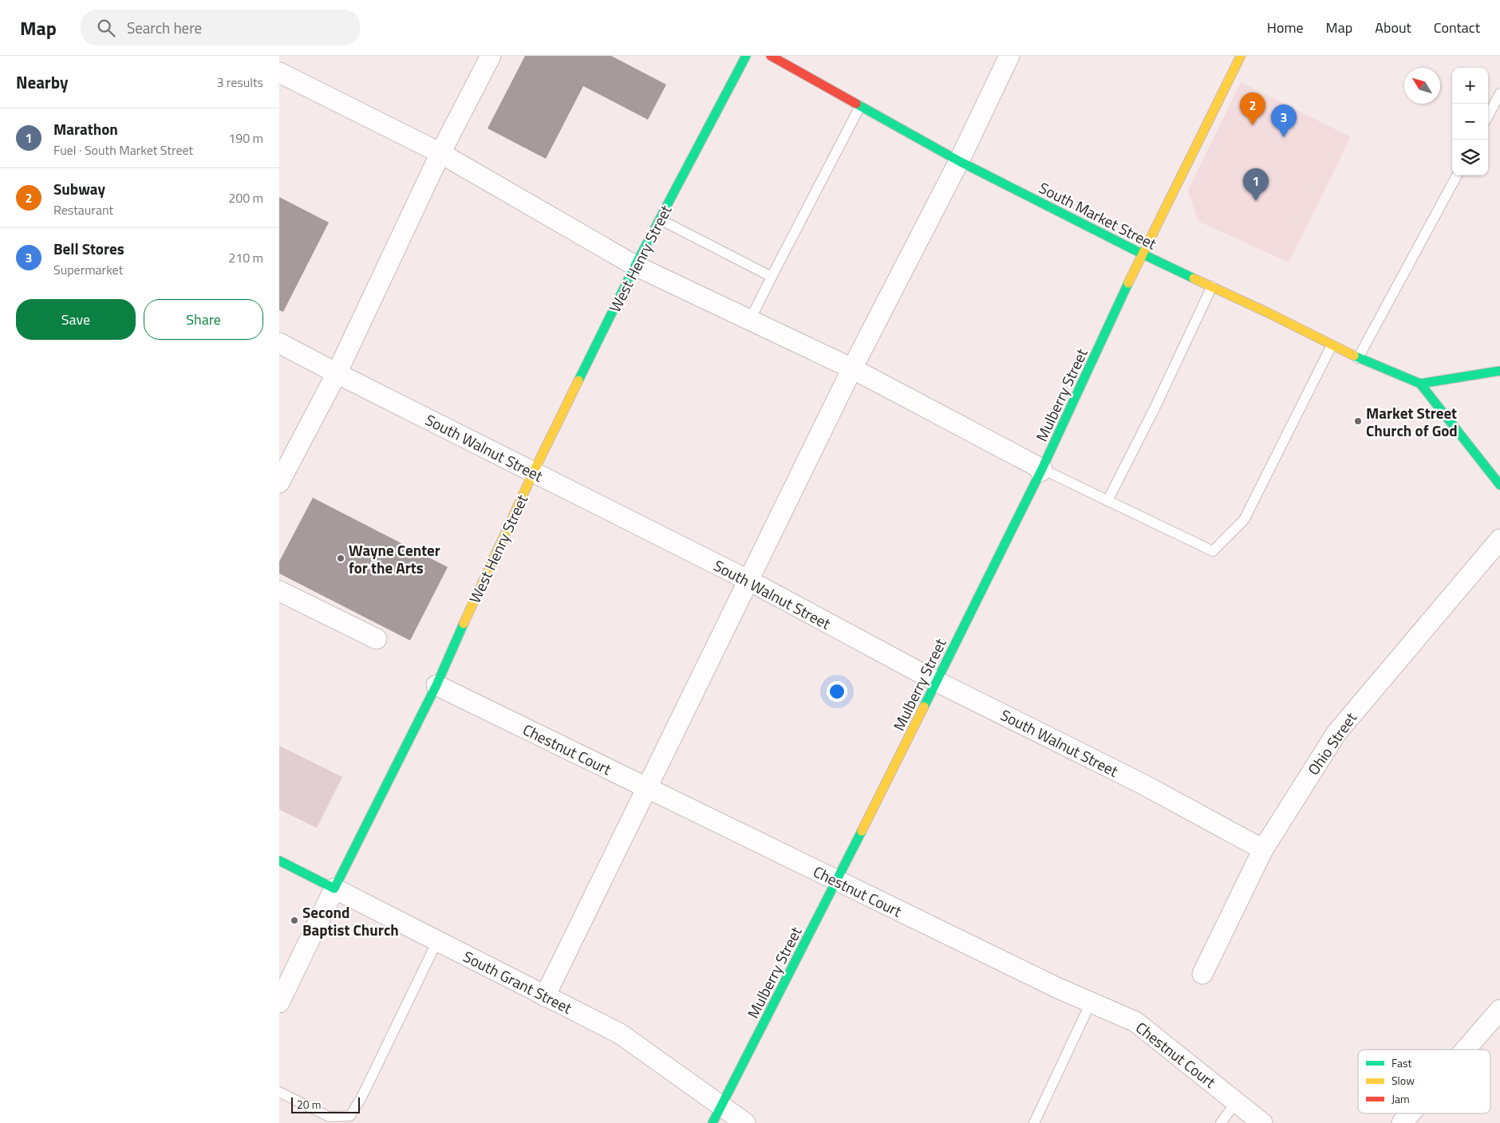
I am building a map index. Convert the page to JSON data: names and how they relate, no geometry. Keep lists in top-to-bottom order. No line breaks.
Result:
{"streets":{"street":["South Market Street","West Henry Street","Mulberry Street","South Walnut Street","Ohio Street","Chestnut Court","South Grant Street"]},"crossings":[["South Market Street","Mulberry Street"],["West Henry Street","South Walnut Street"],["West Henry Street","Chestnut Court"],["West Henry Street","South Grant Street"],["Mulberry Street","South Walnut Street"],["Mulberry Street","Chestnut Court"],["Mulberry Street","South Grant Street"],["South Walnut Street","Ohio Street"]],"places":["Market Street Church of God","Wayne Center for the Arts","Second Baptist Church"],"legend":["Fast","Slow","Jam"],"scale_bar":"20 m","north":"top left","page":{"header":"Map","search":"Search here","nav":["Home","Map","About","Contact"],"heading":["Nearby","3 results"],"map_buttons":["+","−"],"pins":["2","3","1"],"list":[{"mark":"1","name":"Marathon","note":"Fuel · South Market Street","value":"190 m"},{"mark":"2","name":"Subway","note":"Restaurant","value":"200 m"},{"mark":"3","name":"Bell Stores","note":"Supermarket","value":"210 m"}],"buttons":["Save","Share"],"scale":"20 m"}}
